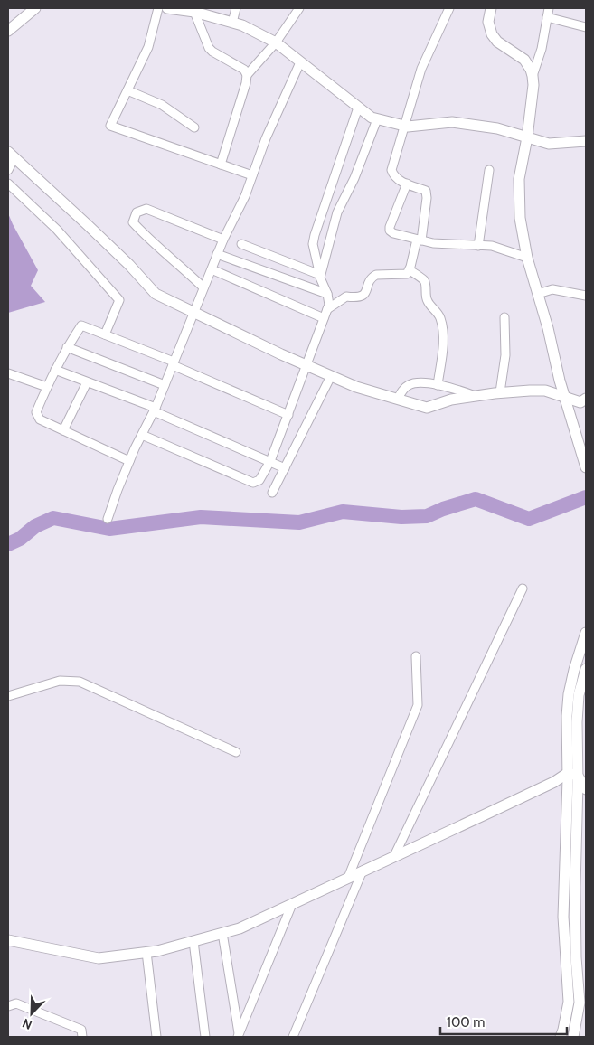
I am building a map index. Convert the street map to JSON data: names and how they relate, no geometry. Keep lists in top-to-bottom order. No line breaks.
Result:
{"scale_bar":"100 m","north":"bottom left"}
